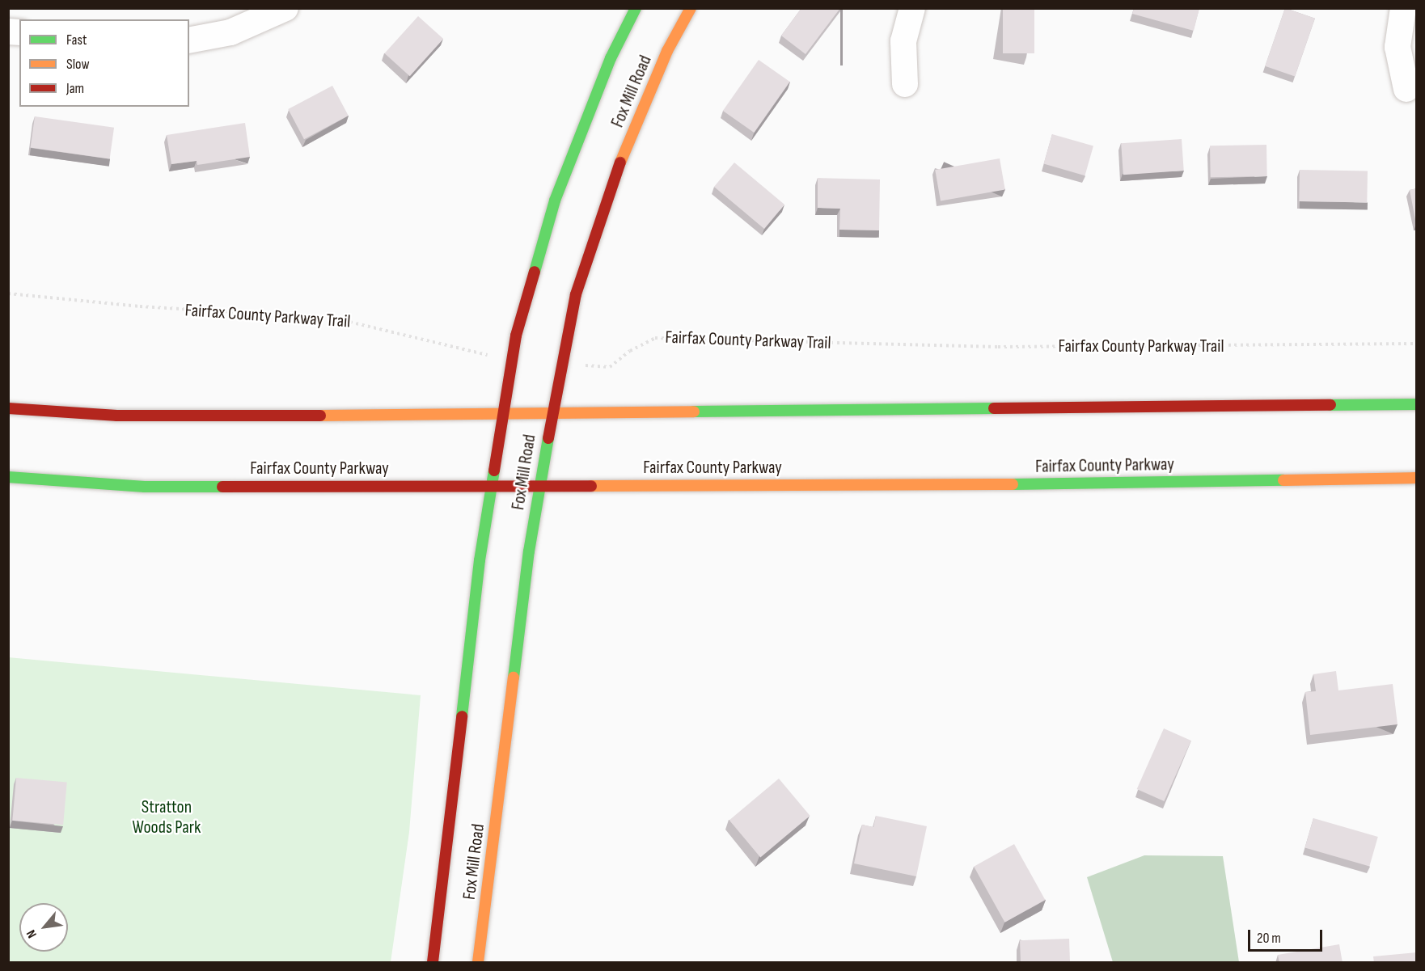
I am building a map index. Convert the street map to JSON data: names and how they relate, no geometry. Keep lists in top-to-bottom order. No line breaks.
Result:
{"streets":{"main road":["Fox Mill Road","Fairfax County Parkway"],"path":["Fairfax County Parkway Trail"]},"crossings":[["Fox Mill Road","Fairfax County Parkway Trail"],["Fox Mill Road","Fairfax County Parkway"]],"parks":["Stratton Woods Park"],"legend":["Fast","Slow","Jam"],"scale_bar":"20 m","north":"bottom left"}
